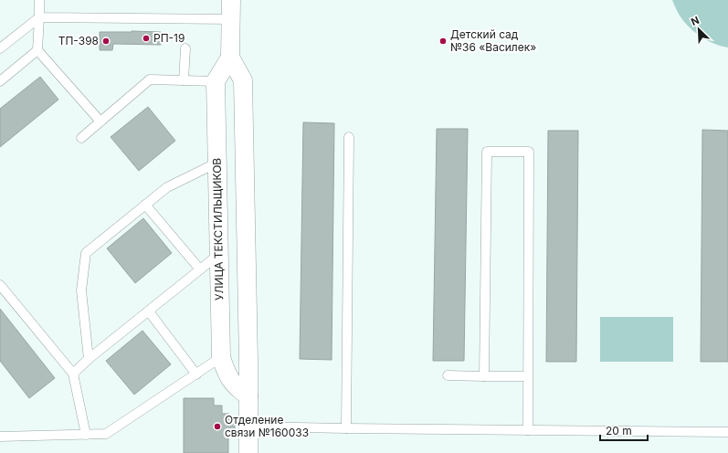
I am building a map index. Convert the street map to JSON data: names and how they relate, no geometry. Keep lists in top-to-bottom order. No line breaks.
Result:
{"streets":{"street":["УЛИЦА ТЕКСТИЛЬЩИКОВ"]},"places":["РП-19","ТП-398","Детский сад №36 «Василек»","Отделение связи №160033"],"scale_bar":"20 m","north":"top left"}
